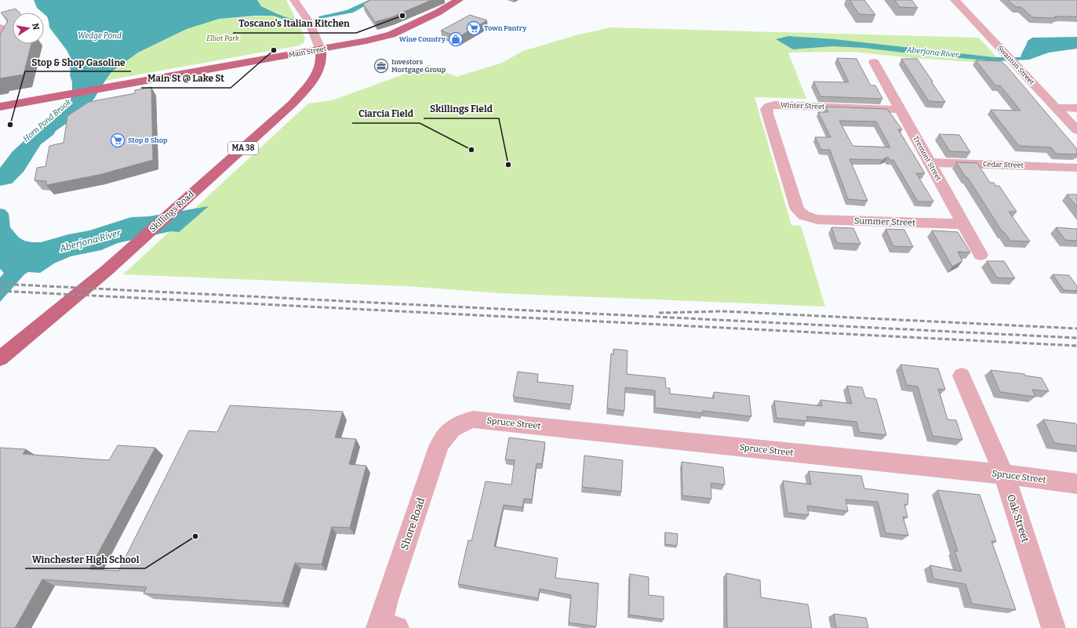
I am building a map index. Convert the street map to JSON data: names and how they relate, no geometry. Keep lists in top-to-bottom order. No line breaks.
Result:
{"streets":{"main road":["Main Street","MA 38","Skillings Road"],"street":["Swanton Street","Winter Street","Tremont Street","Cedar Street","Summer Street","Spruce Street","Oak Street","Shore Road"]},"crossings":[["Main Street","Skillings Road"],["Winter Street","Tremont Street"],["Winter Street","Summer Street"],["Tremont Street","Cedar Street"],["Tremont Street","Summer Street"],["Spruce Street","Oak Street"],["Spruce Street","Shore Road"]],"water":["Wedge Pond","Aberjona River","Horn Pond Brook"],"parks":["Elliot Park"],"places":{"other":["Toscano's Italian Kitchen","Main St @ Lake St","Stop & Shop Gasoline","Ciarcia Field","Skillings Field","Winchester High School"],"supermarket":["Town Pantry","Stop & Shop"],"shop":["Wine Country"],"office":["Investors Mortgage Group"]},"north":"right"}
